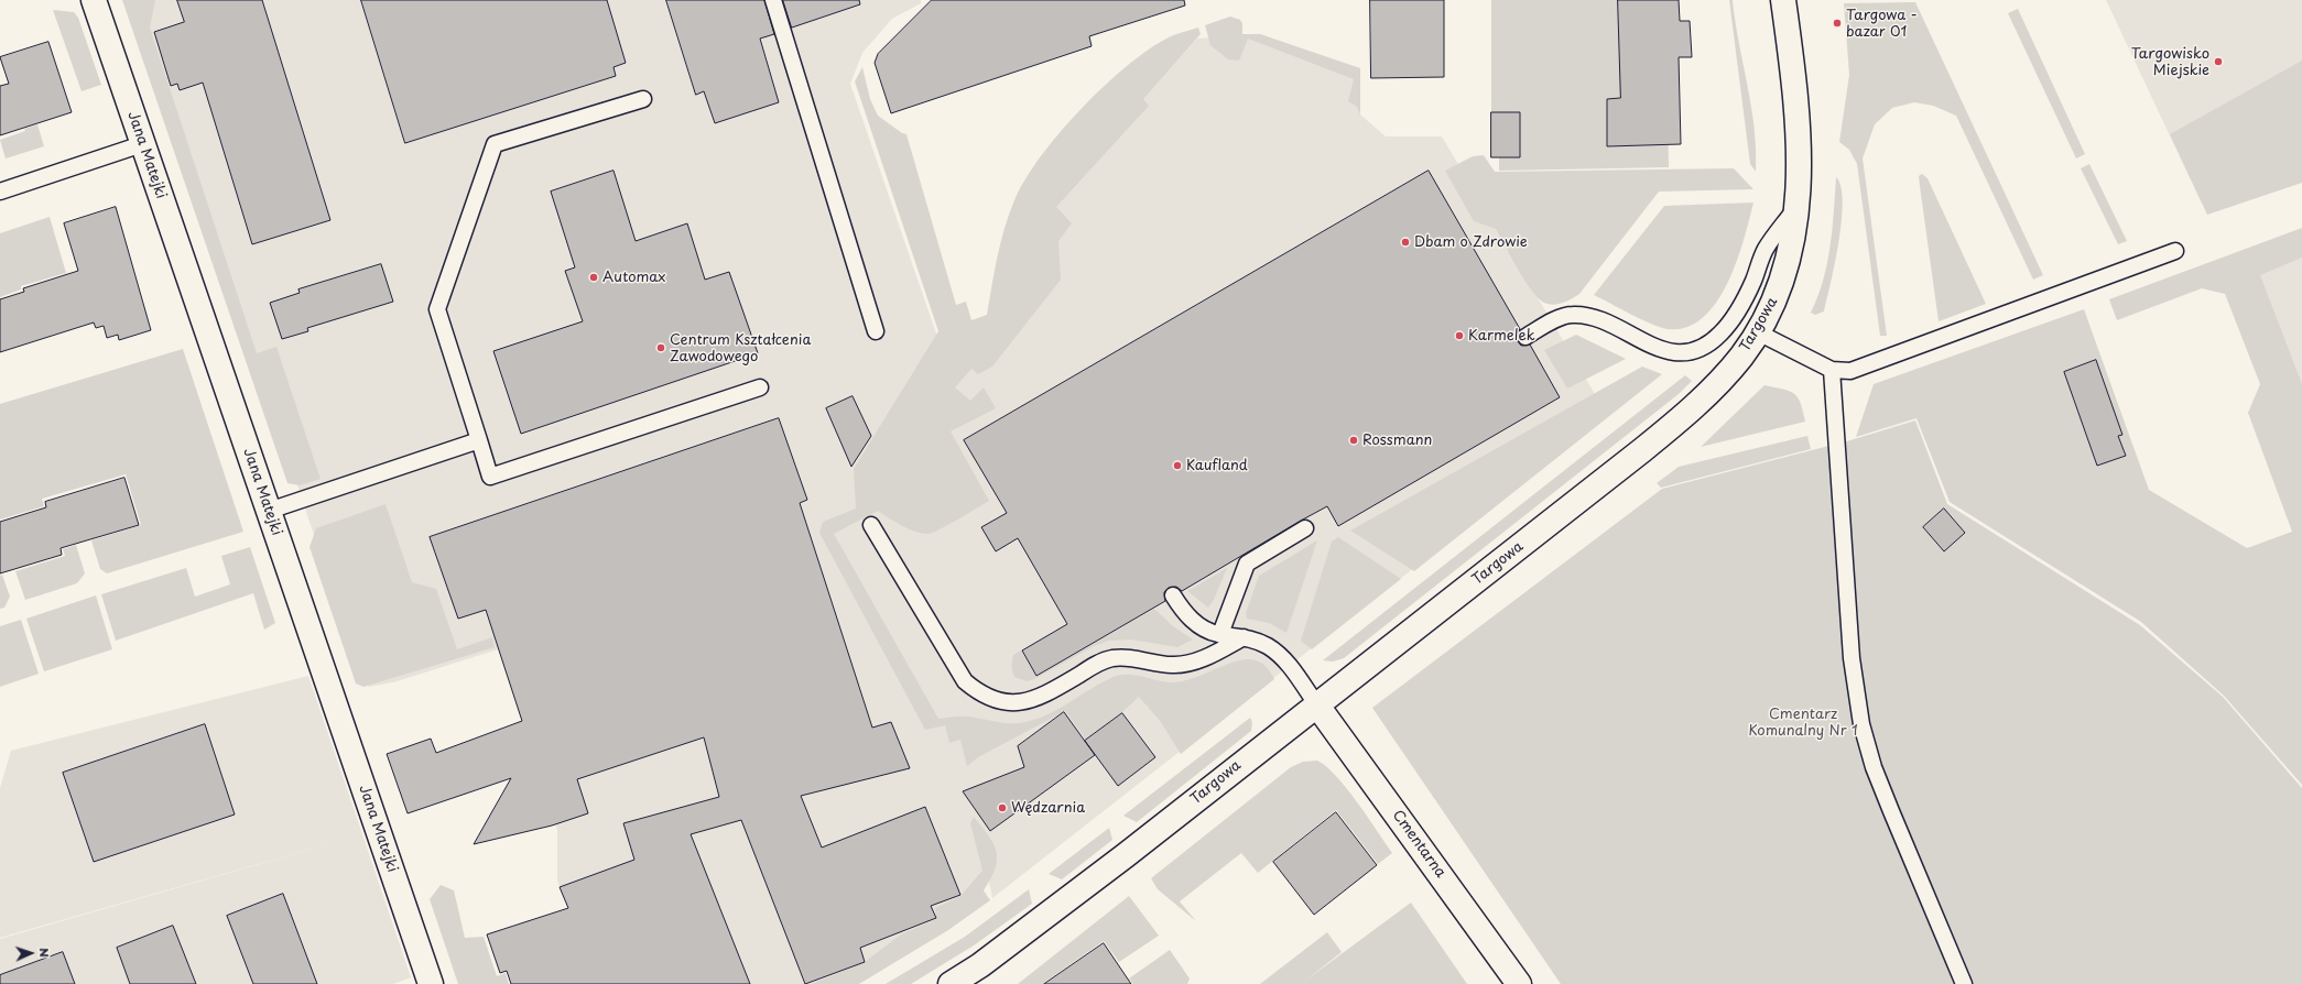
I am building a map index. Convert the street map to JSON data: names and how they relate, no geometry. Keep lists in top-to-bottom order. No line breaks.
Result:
{"streets":{"street":["Jana Matejki","Targowa","Cmentarna"]},"crossings":[["Targowa","Cmentarna"]],"parks":["Cmentarz Komunalny Nr 1"],"places":["Targowa - bazar 01","Targowisko Miejskie","Dbam o Zdrowie","Automax","Karmelek","Centrum Kształcenia Zawodowego","Rossmann","Kaufland","Wędzarnia"],"north":"right"}
